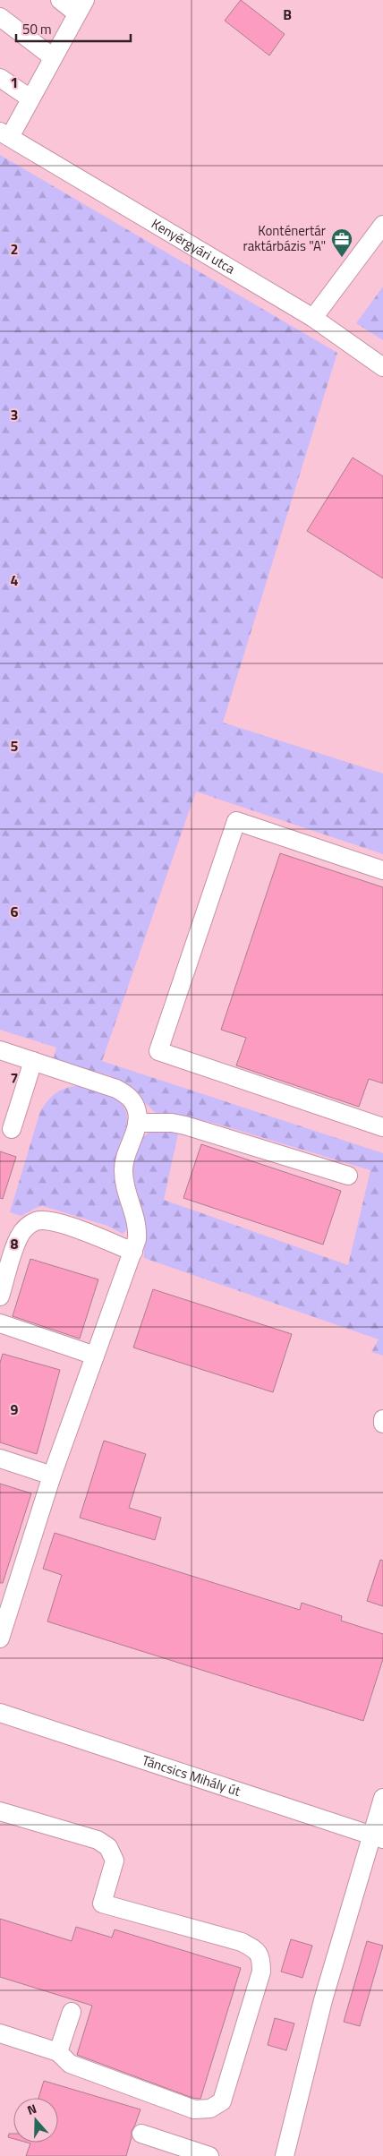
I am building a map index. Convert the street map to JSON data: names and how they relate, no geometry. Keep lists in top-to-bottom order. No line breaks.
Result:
{"streets":{"street":["Kenyérgyári utca","Táncsics Mihály út"]},"places":{"office":["Konténertár raktárbázis \"A\""]},"scale_bar":"50 m","north":"top","grid":{"columns":["B"],"rows":["1","2","3","4","5","6","7","8","9"]}}
